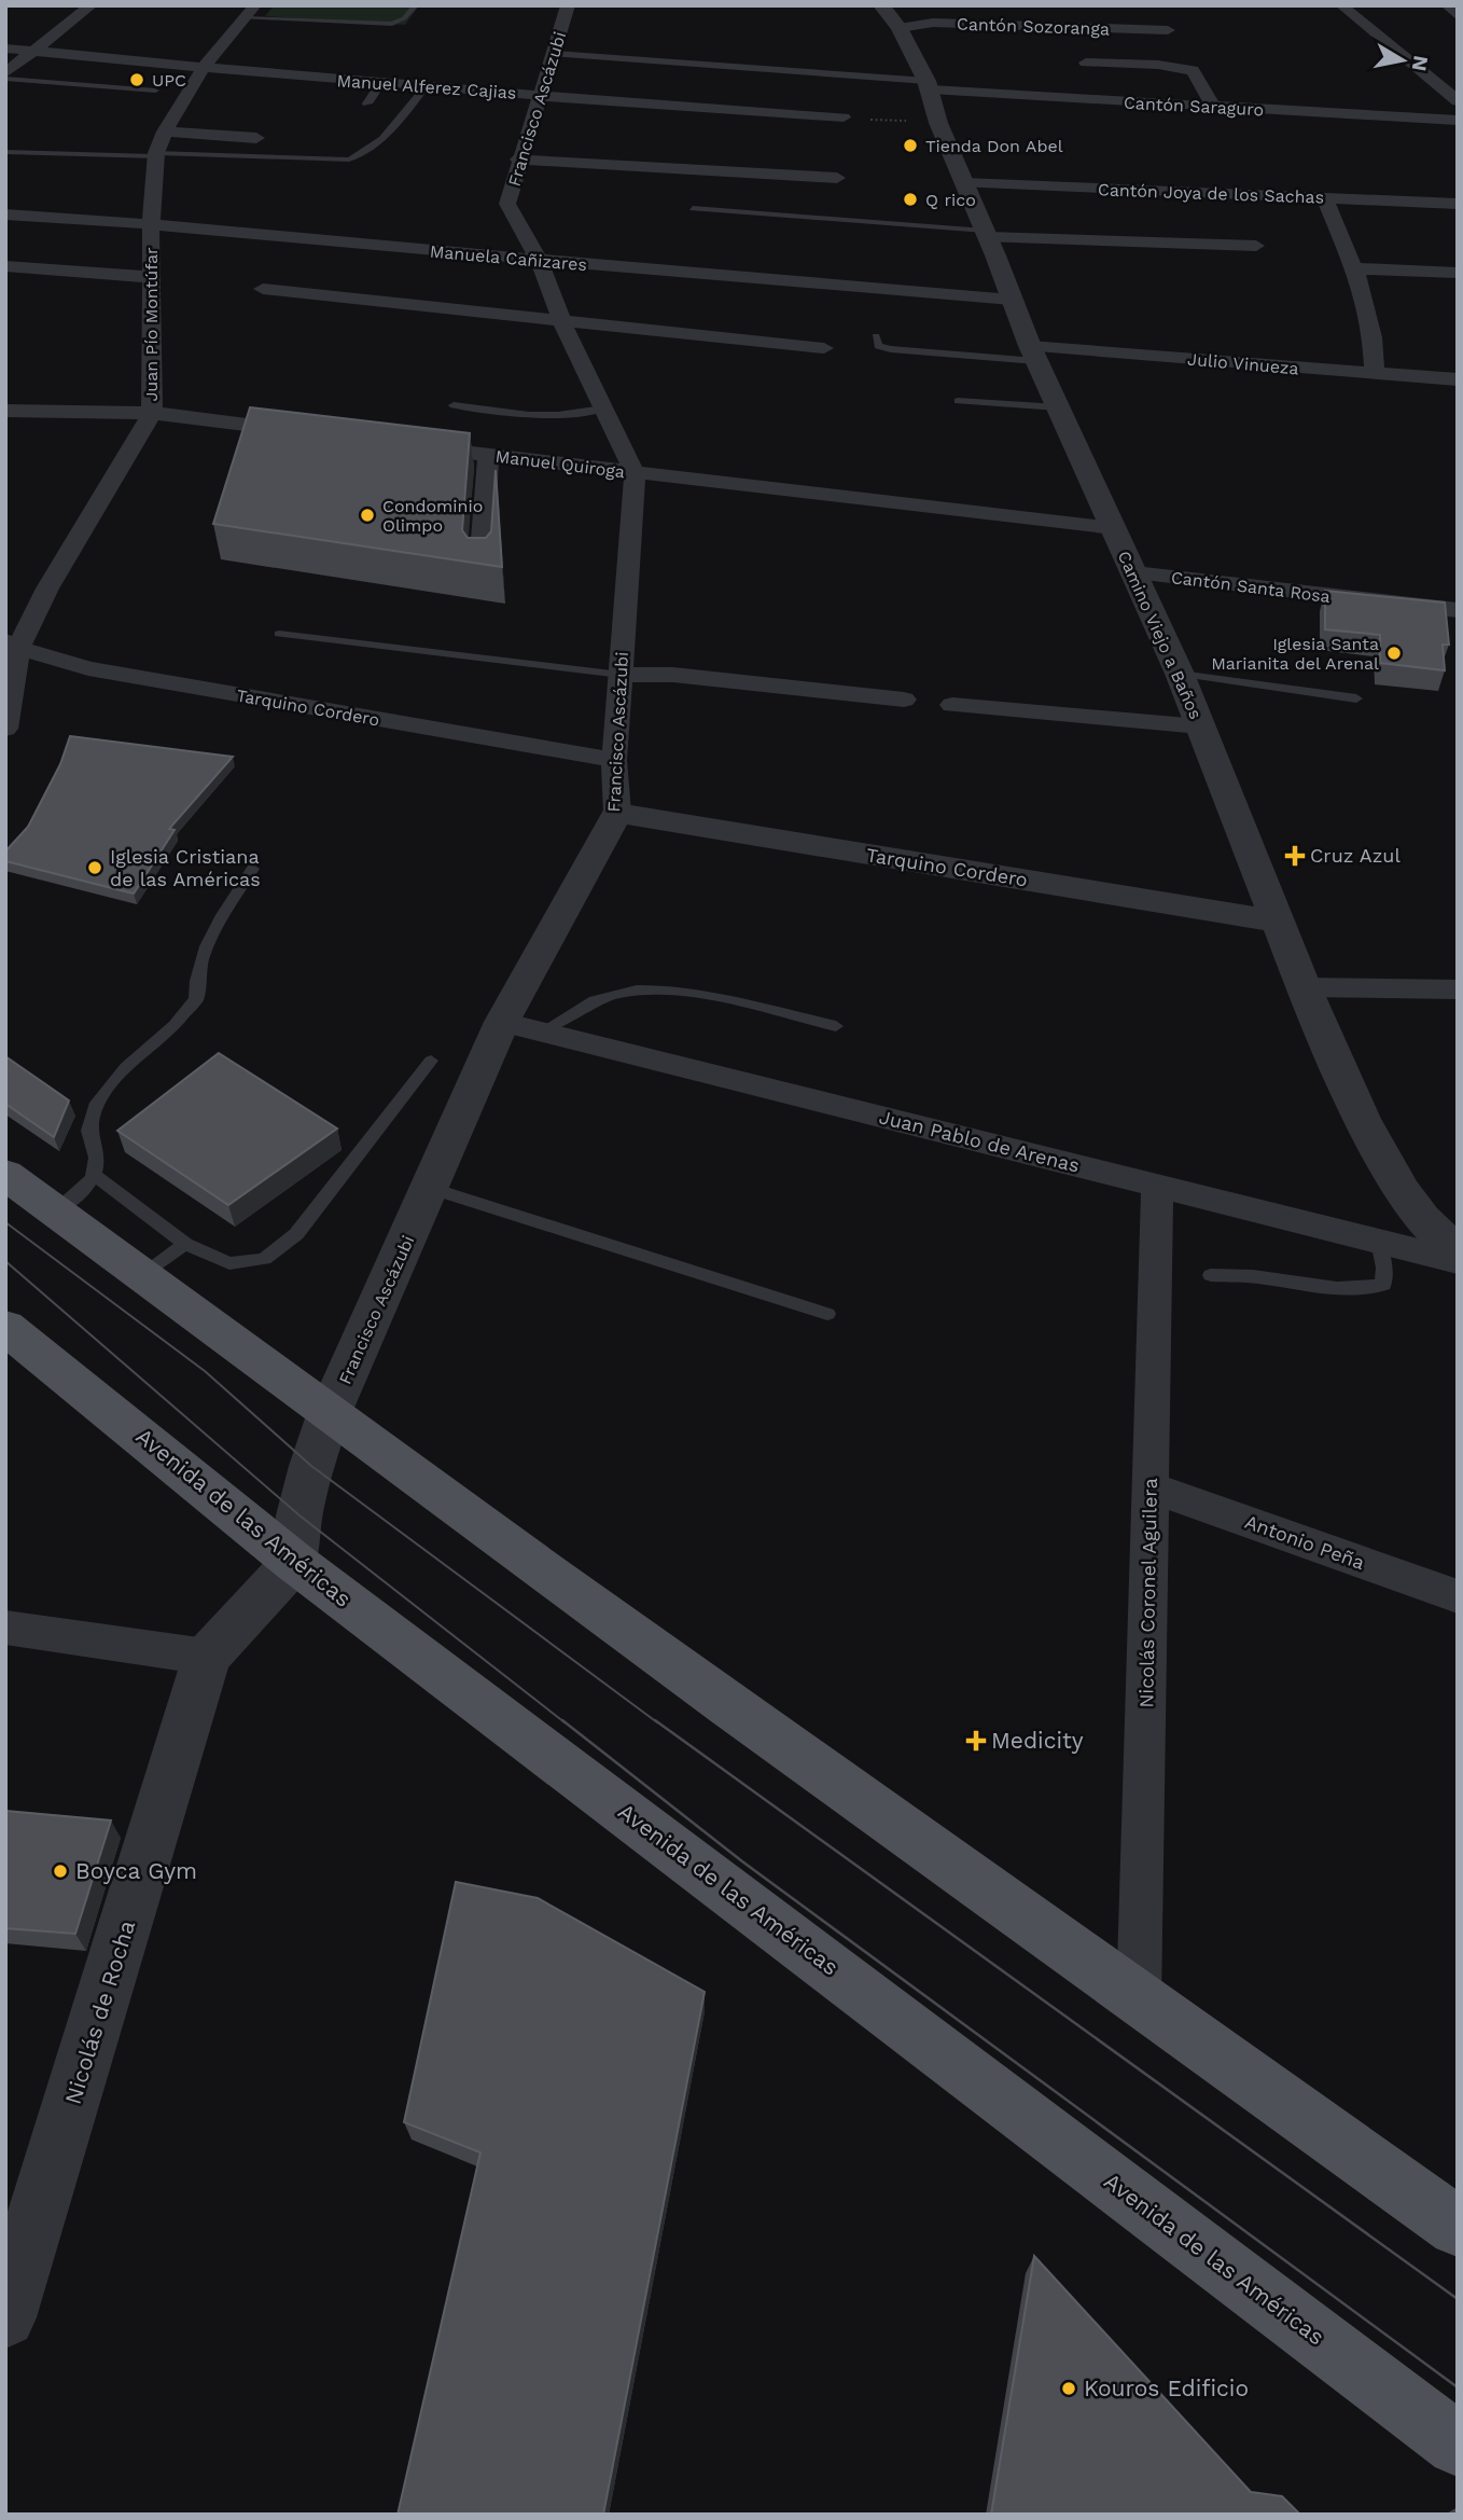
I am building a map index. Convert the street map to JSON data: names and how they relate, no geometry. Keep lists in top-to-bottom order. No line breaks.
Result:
{"streets":{"main road":["Avenida de las Américas"],"street":["Cantón Sozoranga","Manuel Alferez Cajias","Cantón Saraguro","Francisco Ascázubi","Cantón Joya de los Sachas","Manuela Cañizares","Juan Pío Montúfar","Julio Vinueza","Manuel Quiroga","Cantón Santa Rosa","Camino Viejo a Baños","Tarquino Cordero","Juan Pablo de Arenas","Antonio Peña","Nicolás Coronel Aguilera","Nicolás de Rocha"]},"crossings":[["Cantón Sozoranga","Camino Viejo a Baños"],["Manuel Alferez Cajias","Francisco Ascázubi"],["Manuel Alferez Cajias","Juan Pío Montúfar"],["Cantón Saraguro","Camino Viejo a Baños"],["Francisco Ascázubi","Manuela Cañizares"],["Francisco Ascázubi","Manuel Quiroga"],["Francisco Ascázubi","Tarquino Cordero"],["Francisco Ascázubi","Juan Pablo de Arenas"],["Francisco Ascázubi","Avenida de las Américas"],["Francisco Ascázubi","Nicolás de Rocha"],["Cantón Joya de los Sachas","Camino Viejo a Baños"],["Manuela Cañizares","Juan Pío Montúfar"],["Manuela Cañizares","Camino Viejo a Baños"],["Juan Pío Montúfar","Tarquino Cordero"],["Julio Vinueza","Camino Viejo a Baños"],["Manuel Quiroga","Camino Viejo a Baños"],["Cantón Santa Rosa","Camino Viejo a Baños"],["Camino Viejo a Baños","Tarquino Cordero"],["Juan Pablo de Arenas","Nicolás Coronel Aguilera"],["Avenida de las Américas","Nicolás de Rocha"],["Antonio Peña","Nicolás Coronel Aguilera"]],"places":{"other":["UPC","Tienda Don Abel","Q rico","Condominio Olimpo","Iglesia Santa Marianita del Arenal","Iglesia Cristiana de las Américas","Boyca Gym","Kouros Edificio"],"health":["Cruz Azul","Medicity"]},"north":"right"}
